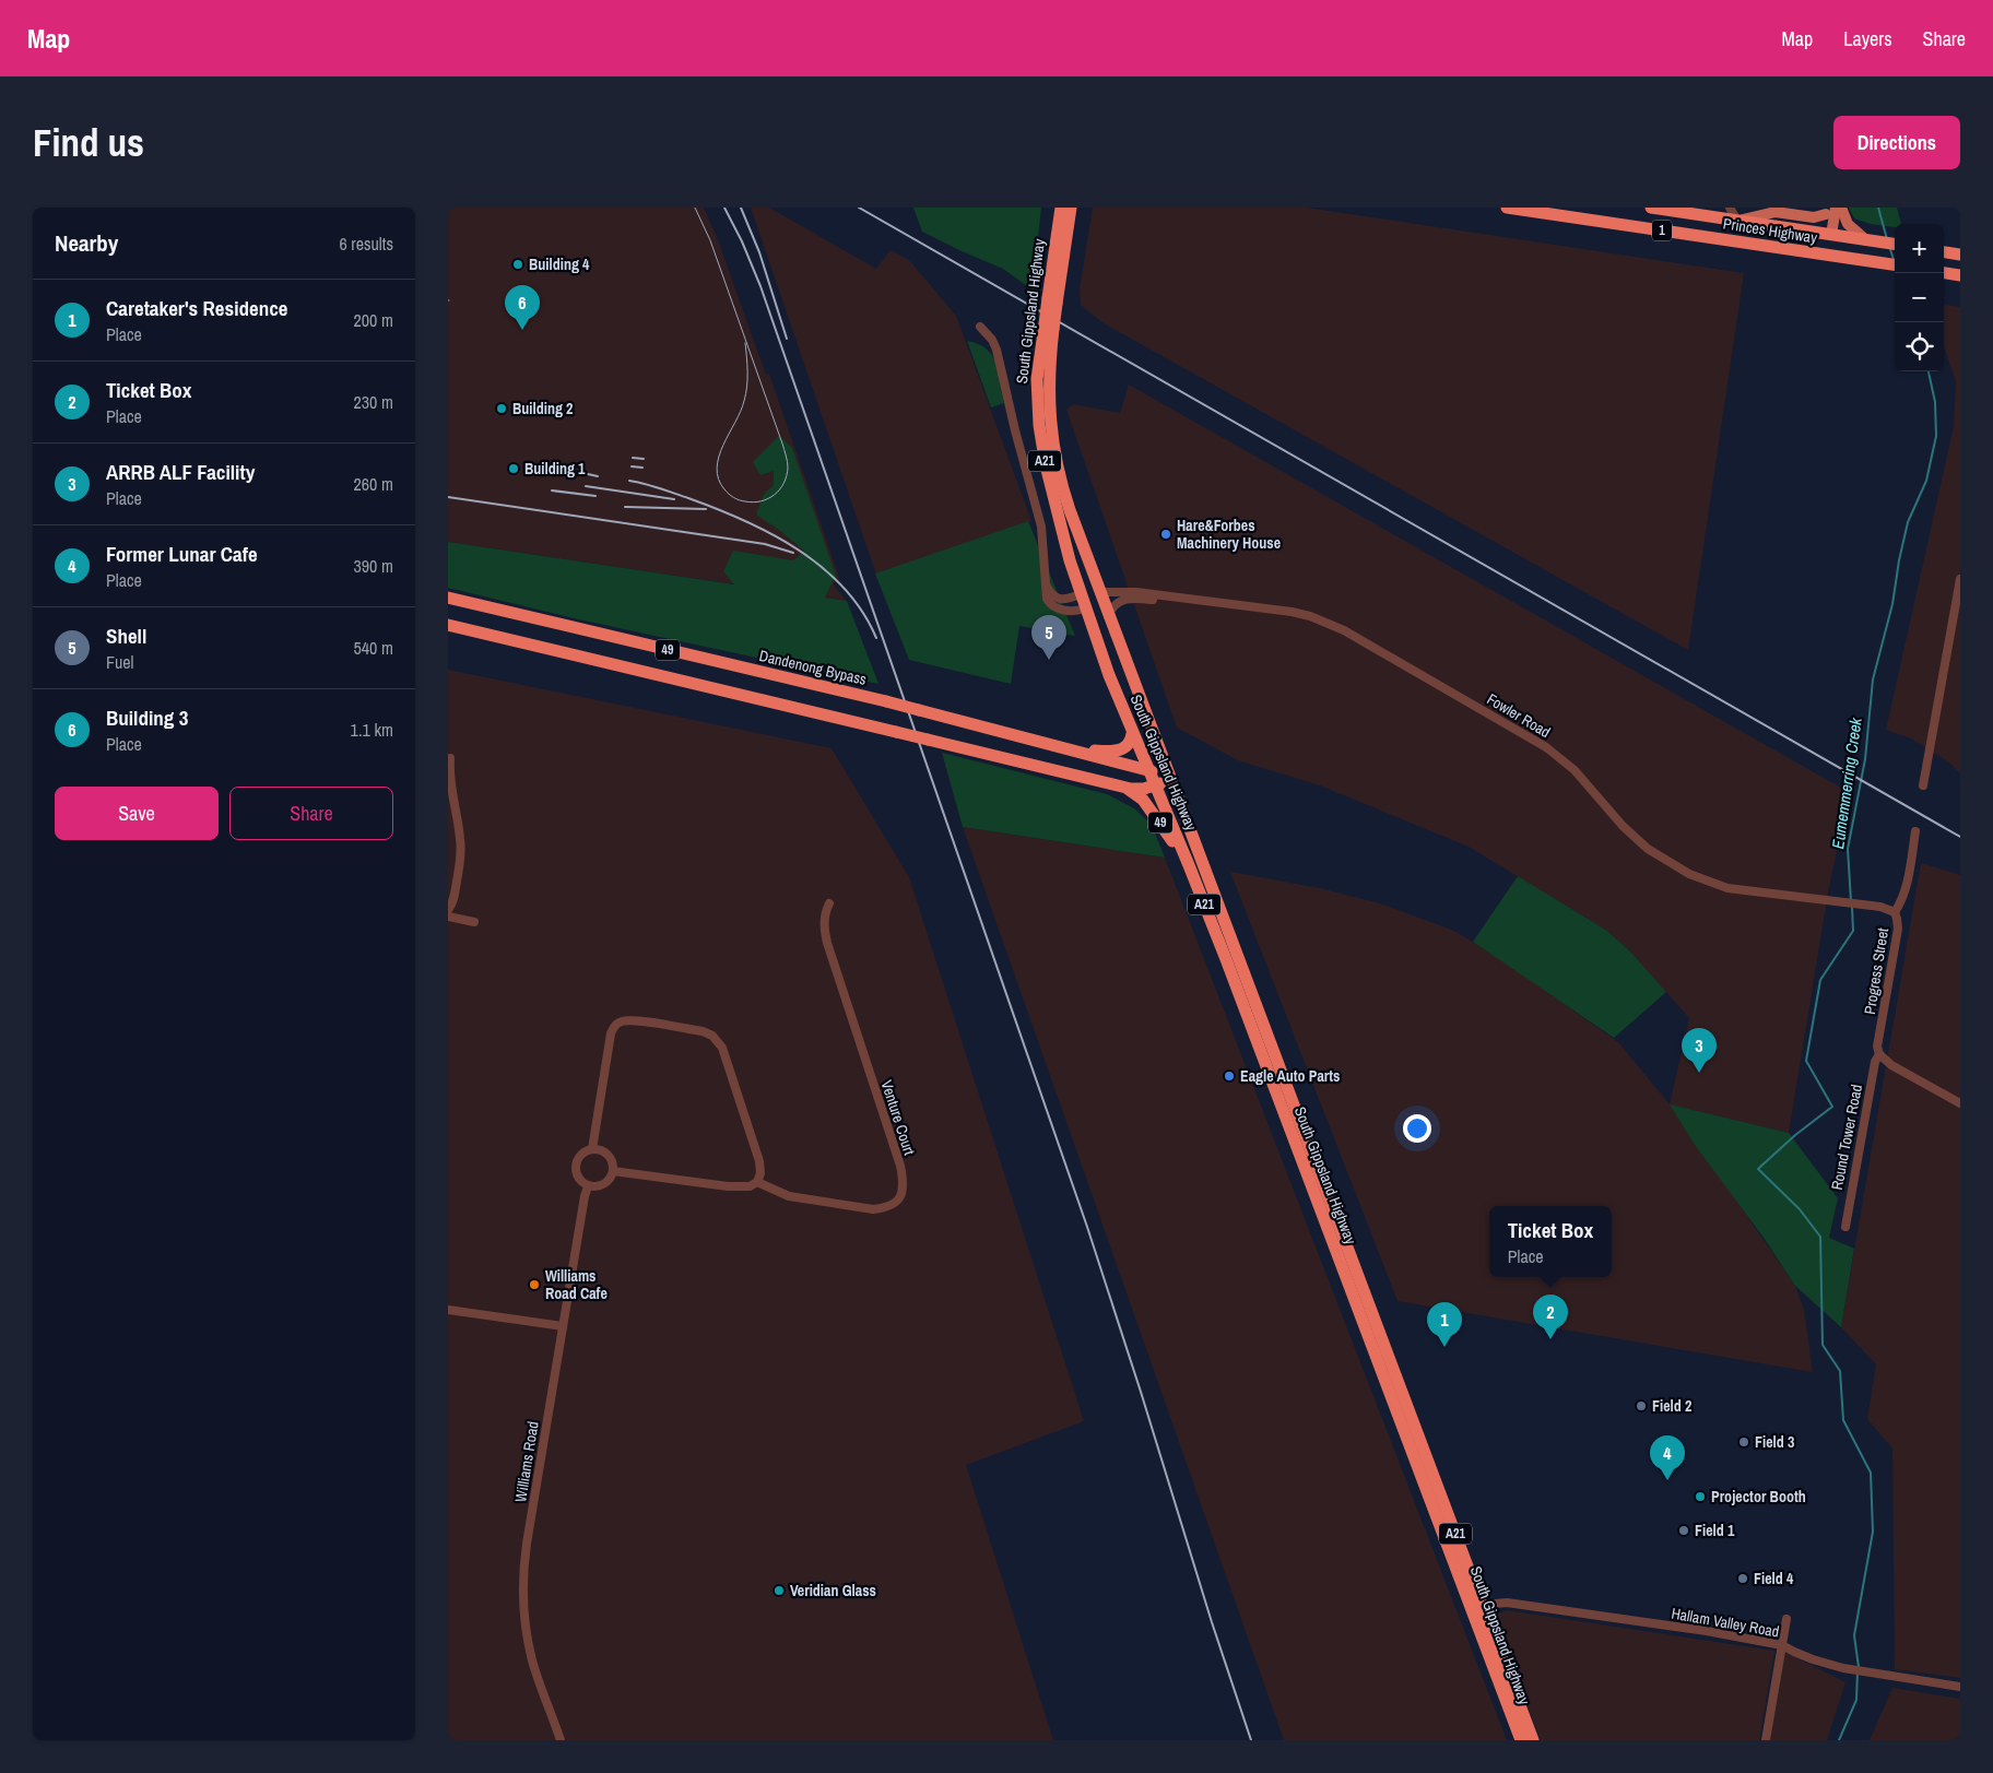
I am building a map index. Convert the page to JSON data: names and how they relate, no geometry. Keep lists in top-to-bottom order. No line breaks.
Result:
{"streets":{"highway":["1","Princes Highway","South Gippsland Highway","A21","49","Dandenong Bypass"],"street":["Fowler Road","Progress Street","Venture Court","Round Tower Road","Williams Road","Hallam Valley Road"]},"crossings":[["South Gippsland Highway","49"],["South Gippsland Highway","Dandenong Bypass"],["South Gippsland Highway","Fowler Road"],["South Gippsland Highway","Hallam Valley Road"],["49","Dandenong Bypass"],["Fowler Road","Progress Street"],["Progress Street","Round Tower Road"]],"water":["Eumemmerring Creek"],"places":["Building 4","Building 2","Building 1","Hare&Forbes Machinery House","Eagle Auto Parts","Williams Road Cafe","Field 2","Field 3","Projector Booth","Field 1","Field 4","Veridian Glass"],"page":{"header":"Map","nav":["Map","Layers","Share"],"buttons":["Directions",["Save","Share"]],"title":"Find us","heading":["Nearby","6 results"],"map_buttons":["+","−"],"list":[{"mark":"1","name":"Caretaker's Residence","note":"Place","value":"200 m"},{"mark":"2","name":"Ticket Box","note":"Place","value":"230 m"},{"mark":"3","name":"ARRB ALF Facility","note":"Place","value":"260 m"},{"mark":"4","name":"Former Lunar Cafe","note":"Place","value":"390 m"},{"mark":"5","name":"Shell","note":"Fuel","value":"540 m"},{"mark":"6","name":"Building 3","note":"Place","value":"1.1 km"}],"pins":["6","5","3","2","1","4"],"popup":["Ticket Box","Place"]}}
